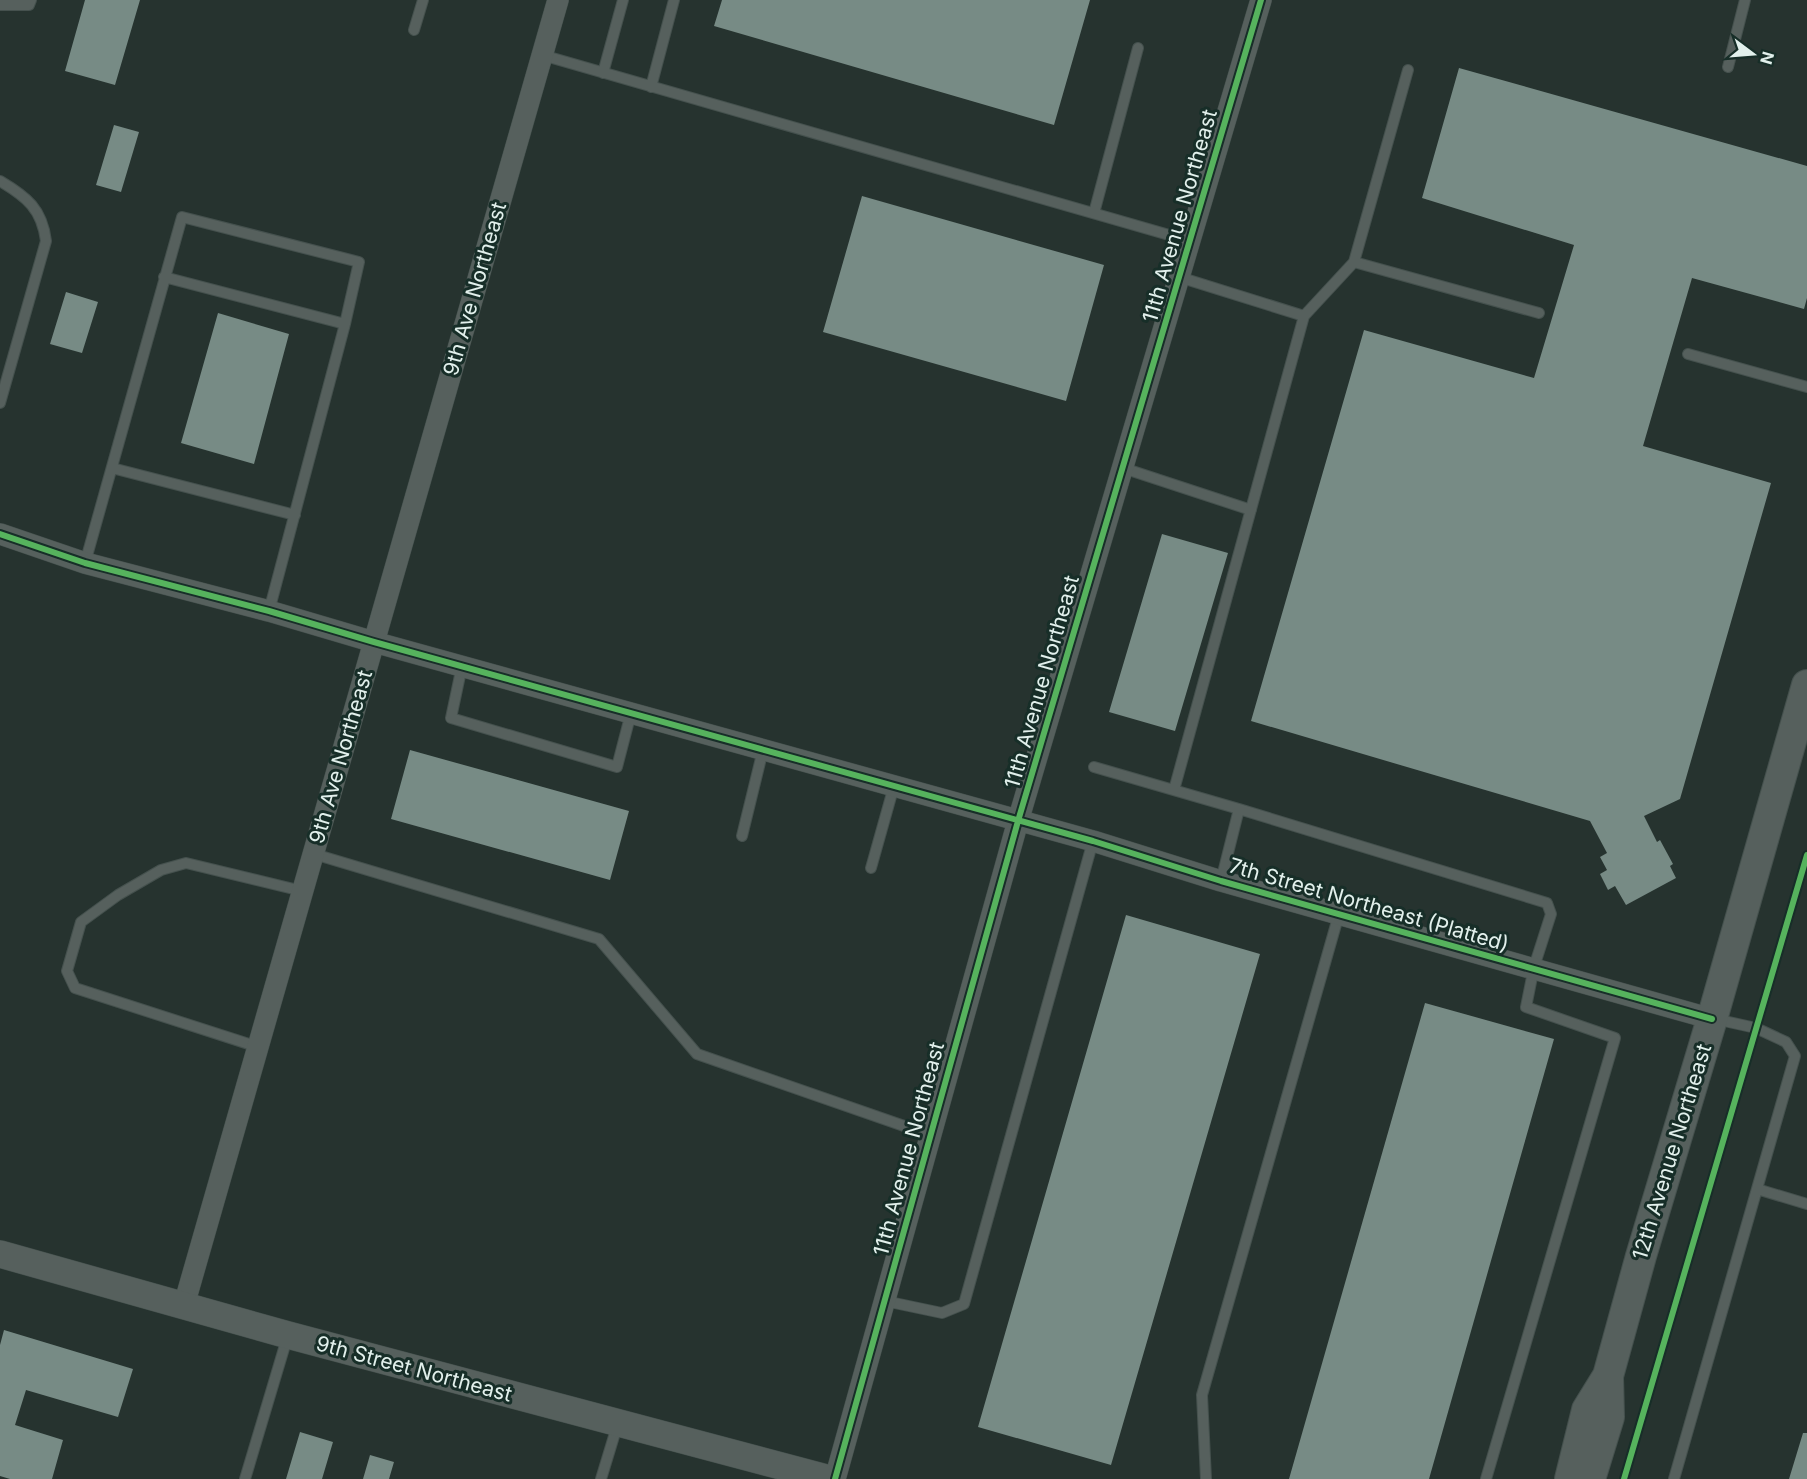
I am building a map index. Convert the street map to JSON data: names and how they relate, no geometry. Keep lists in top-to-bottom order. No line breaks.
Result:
{"streets":{"main road":["12th Avenue Northeast"],"street":["11th Avenue Northeast","9th Ave Northeast","7th Street Northeast (Platted)","9th Street Northeast"]},"crossings":[["11th Avenue Northeast","7th Street Northeast (Platted)"],["9th Ave Northeast","7th Street Northeast (Platted)"],["9th Ave Northeast","9th Street Northeast"],["7th Street Northeast (Platted)","12th Avenue Northeast"]],"north":"right"}
